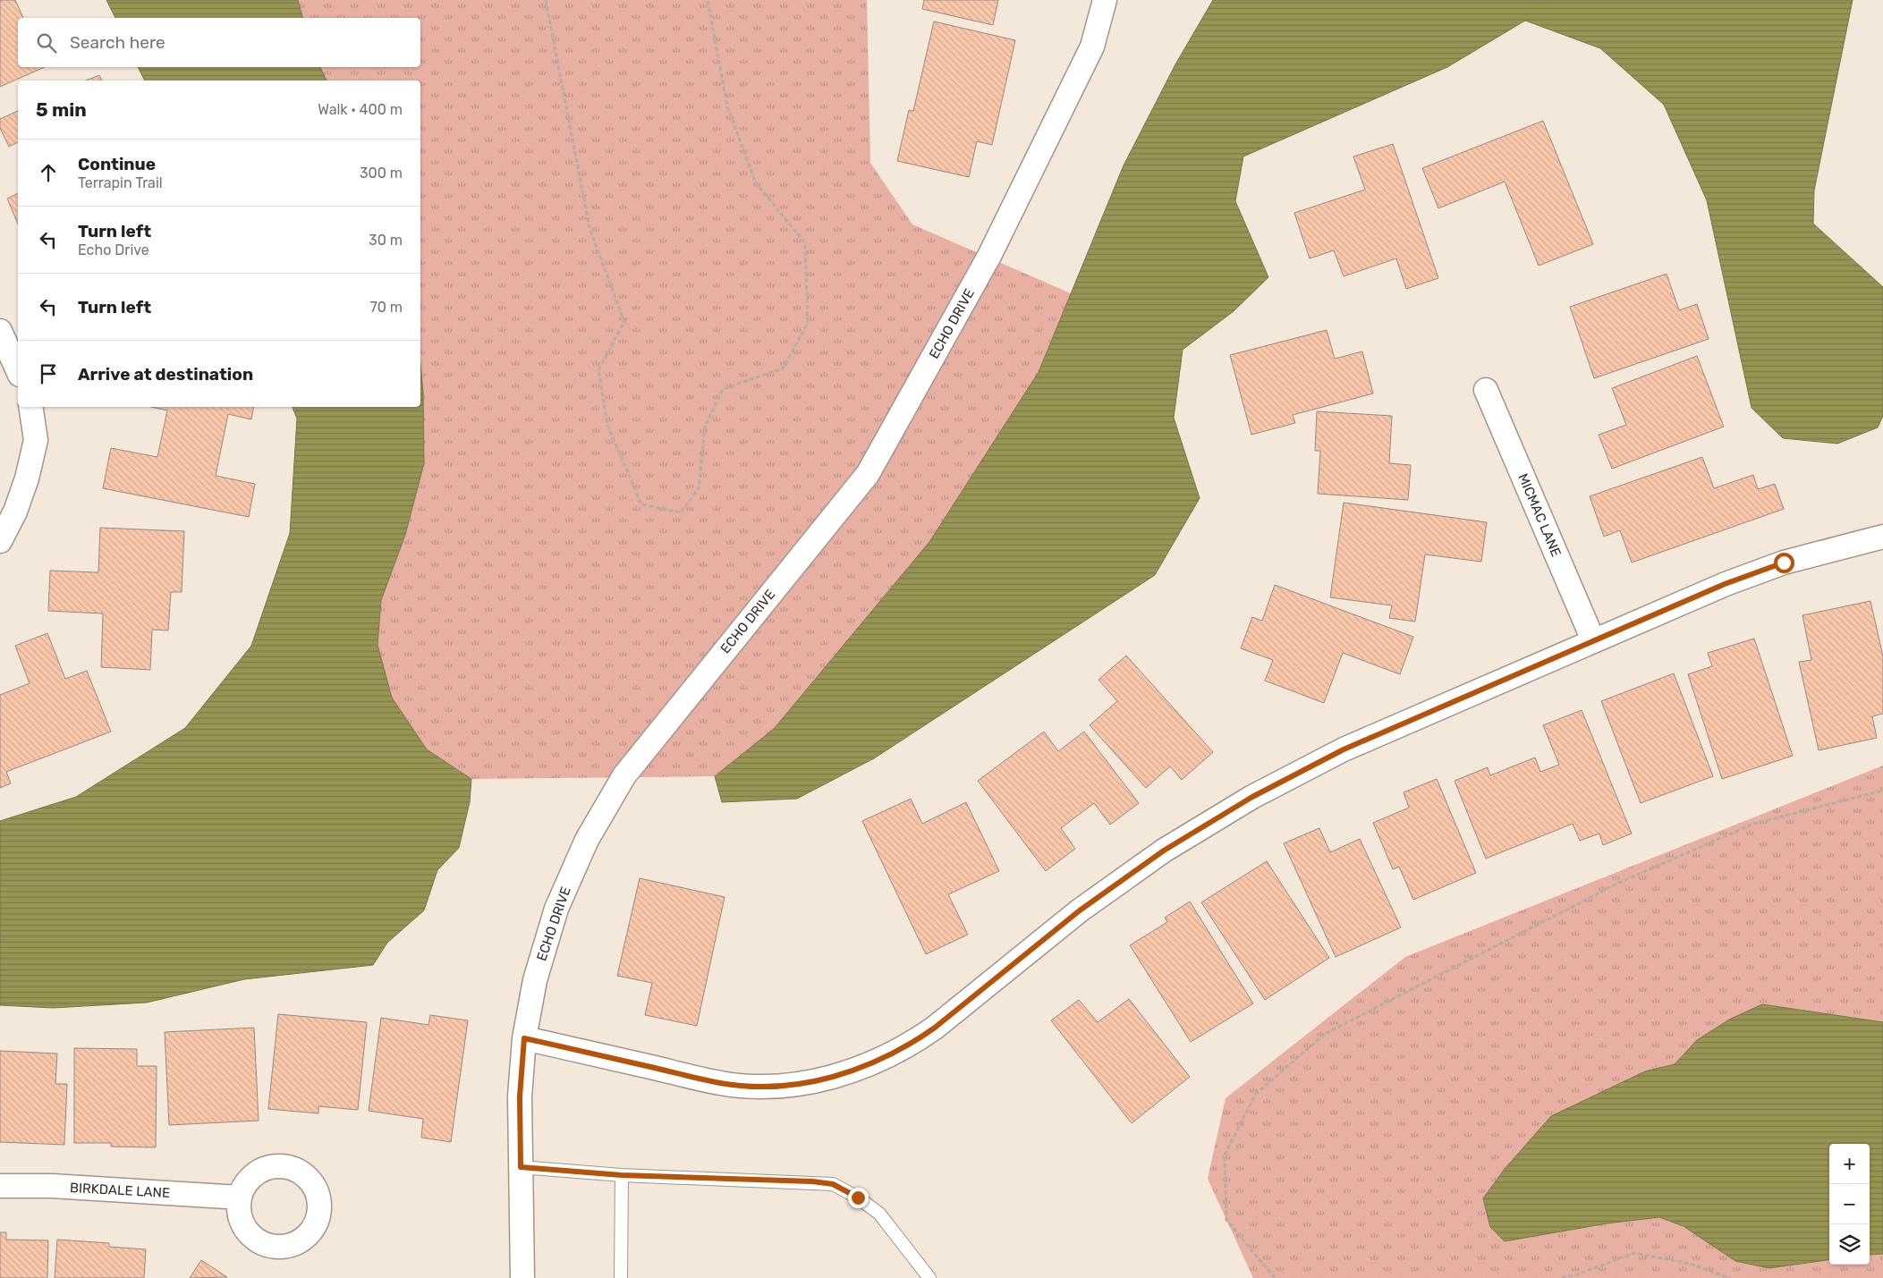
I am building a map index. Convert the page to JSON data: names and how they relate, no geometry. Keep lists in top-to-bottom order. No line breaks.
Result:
{"streets":{"street":["ECHO DRIVE","MICMAC LANE","BIRKDALE LANE"]},"page":{"search":"Search here","heading":["5 min","Walk · 400 m"],"list":[["Continue","Terrapin Trail","300 m"],["Turn left","Echo Drive","30 m"],["Turn left","70 m"],"Arrive at destination"],"map_buttons":["+","−"]}}
